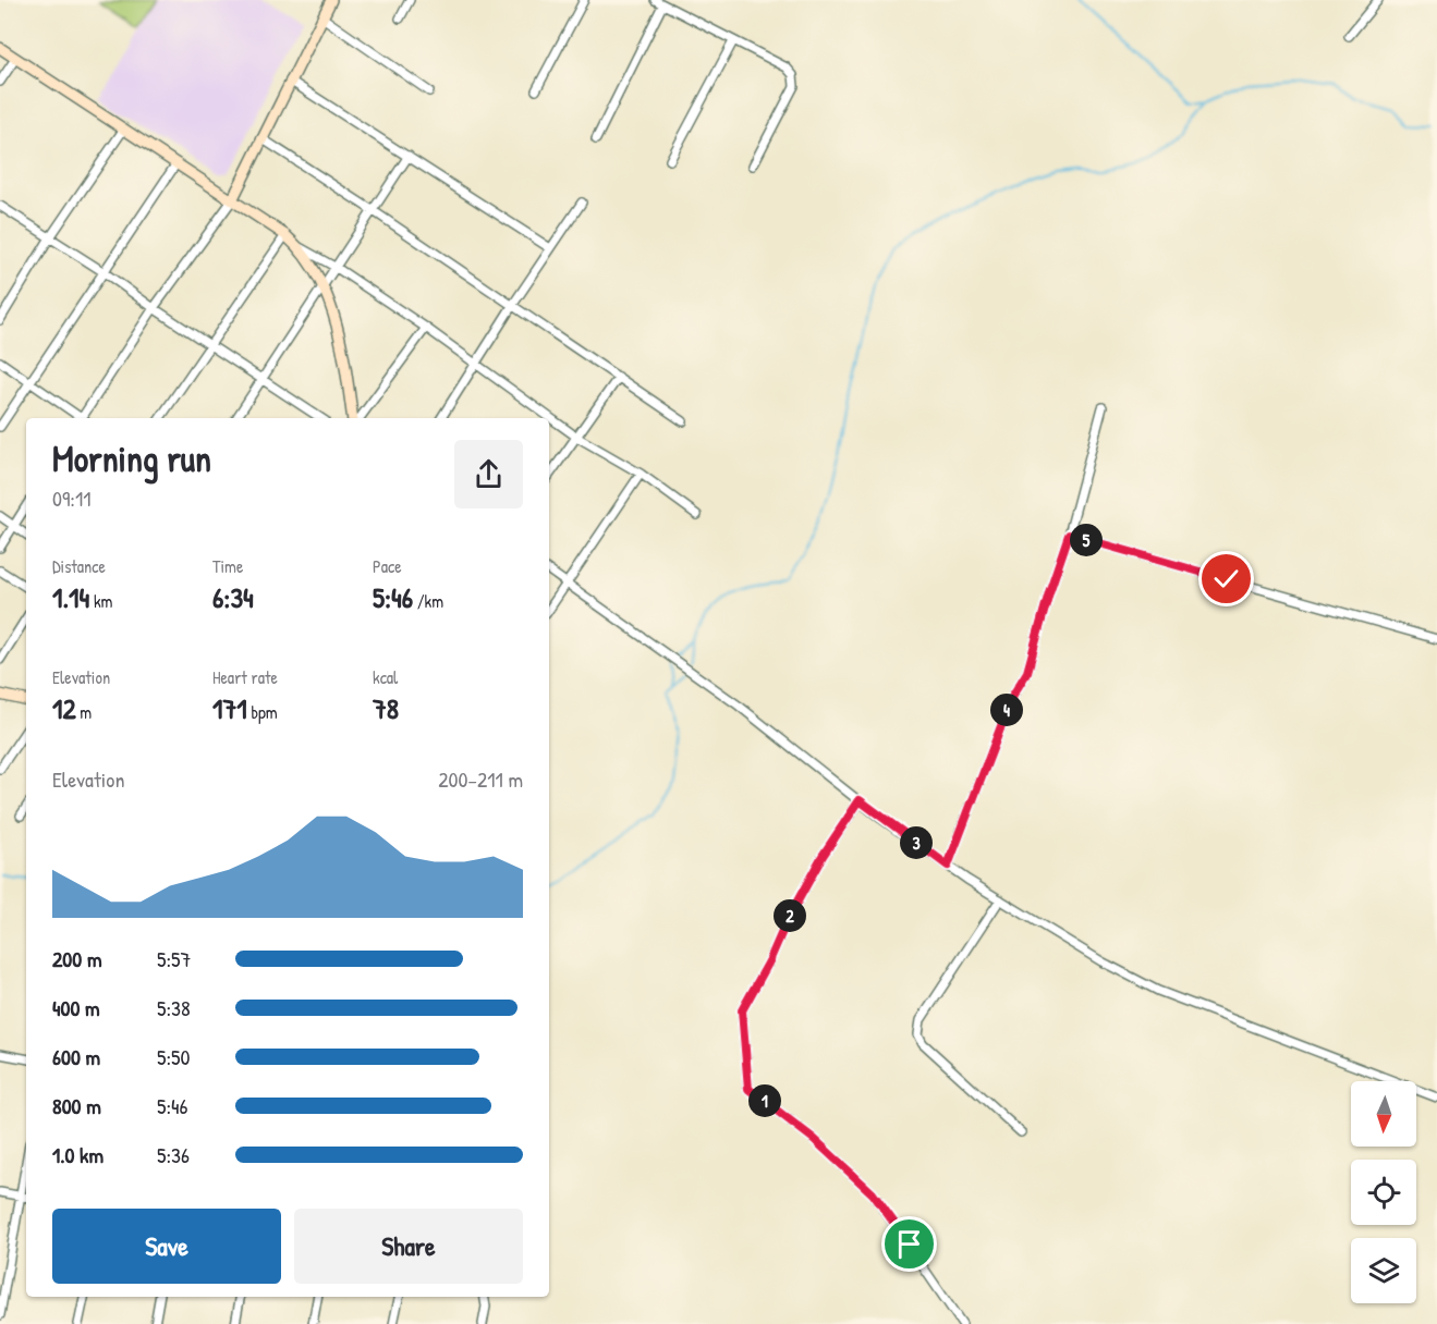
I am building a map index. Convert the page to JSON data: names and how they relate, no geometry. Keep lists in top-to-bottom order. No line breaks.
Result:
{"north":"bottom","page":{"heading":["Morning run","09:11"],"pins":["5","4","3","2","1"],"stats":[["Distance","1.14 km"],["Time","6:34"],["Pace","5:46 /km"],["Elevation","12 m"],["Heart rate","171 bpm"],["kcal","78"]],"chart":["Elevation","200–211 m"],"list":[{"name":"200 m","note":"5:57"},{"name":"400 m","note":"5:38"},{"name":"600 m","note":"5:50"},{"name":"800 m","note":"5:46"},{"name":"1.0 km","note":"5:36"}],"buttons":["Save","Share"]}}
